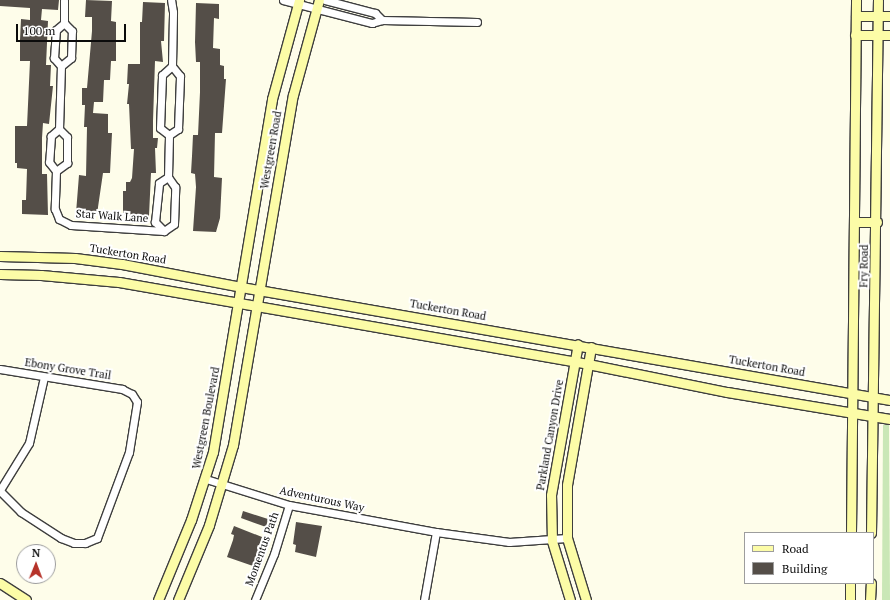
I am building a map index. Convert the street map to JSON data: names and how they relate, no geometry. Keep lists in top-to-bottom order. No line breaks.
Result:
{"streets":{"main road":["Westgreen Road","Tuckerton Road","Fry Road","Westgreen Boulevard","Parkland Canyon Drive"],"street":["Star Walk Lane","Ebony Grove Trail","Adventurous Way","Momentus Path"]},"crossings":[["Westgreen Road","Tuckerton Road"],["Westgreen Road","Westgreen Boulevard"],["Tuckerton Road","Fry Road"],["Tuckerton Road","Parkland Canyon Drive"],["Westgreen Boulevard","Adventurous Way"],["Parkland Canyon Drive","Adventurous Way"],["Adventurous Way","Momentus Path"]],"legend":["Road","Building"],"scale_bar":"100 m","north":"top"}
